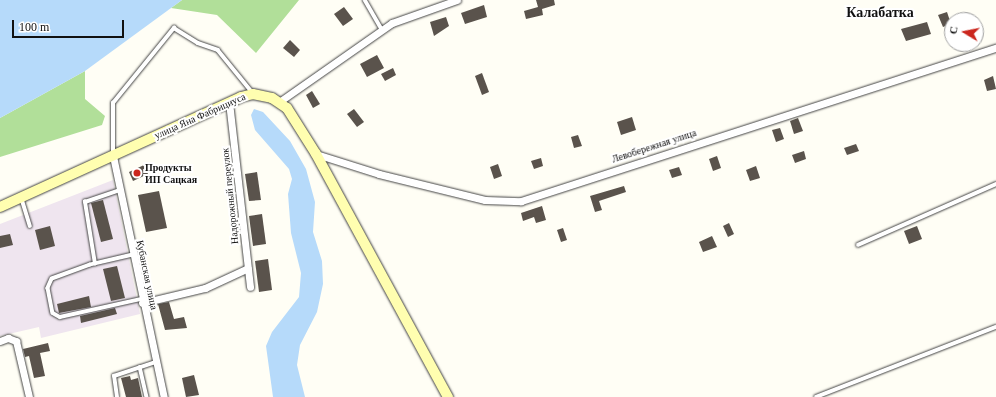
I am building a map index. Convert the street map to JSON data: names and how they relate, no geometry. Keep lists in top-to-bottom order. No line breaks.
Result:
{"streets":{"street":["улица Яна Фабрициуса","Левобережная улица","Надорожный переулок","Кубанская улица"]},"crossings":[["улица Яна Фабрициуса","Надорожный переулок"],["улица Яна Фабрициуса","Кубанская улица"]],"districts":["Калабатка"],"places":["Продукты ИП Сацкая"],"scale_bar":"100 m","north":"left"}
